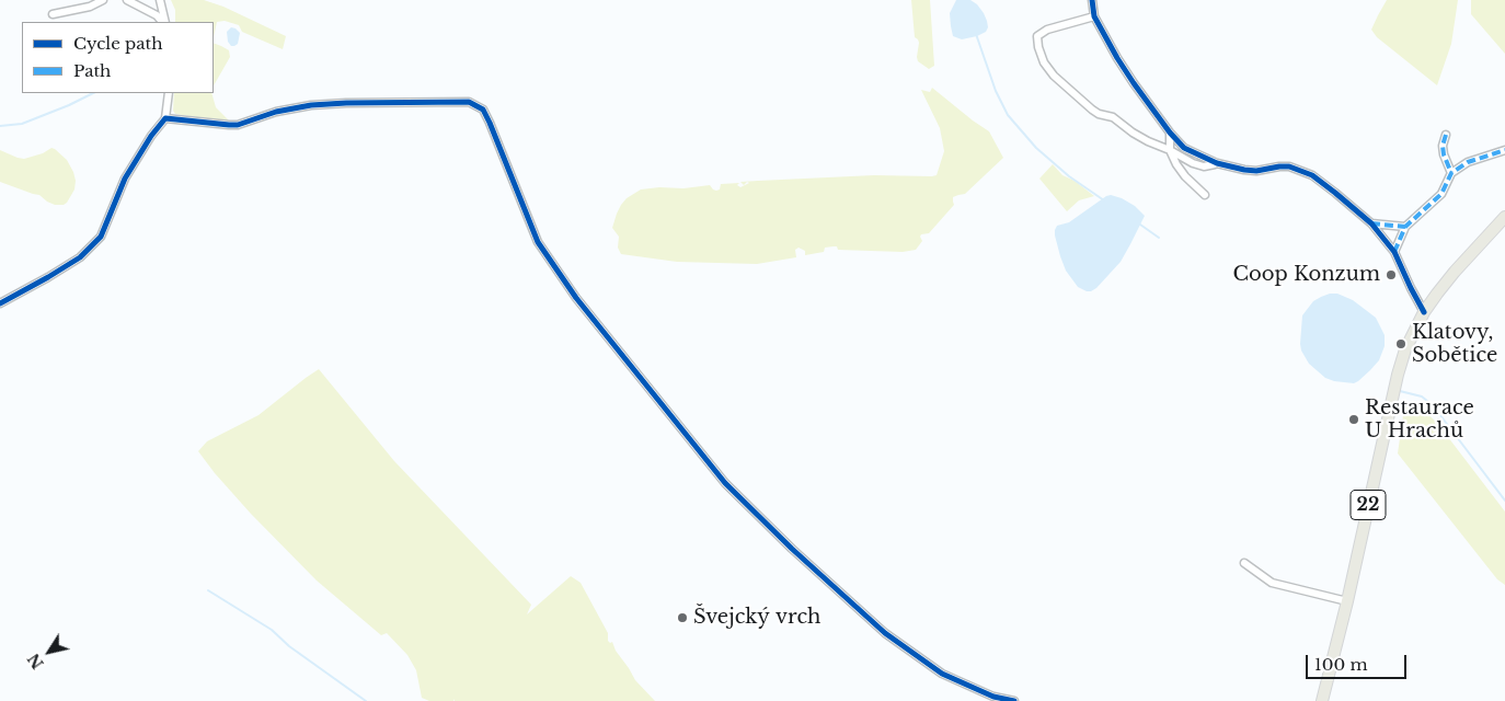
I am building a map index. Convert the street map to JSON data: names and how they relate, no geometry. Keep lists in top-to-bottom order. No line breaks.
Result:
{"streets":{"main road":["22"]},"places":["Coop Konzum","Klatovy, Sobětice","Restaurace U Hrachů","Švejcký vrch"],"legend":["Cycle path","Path"],"scale_bar":"100 m","north":"bottom left"}
